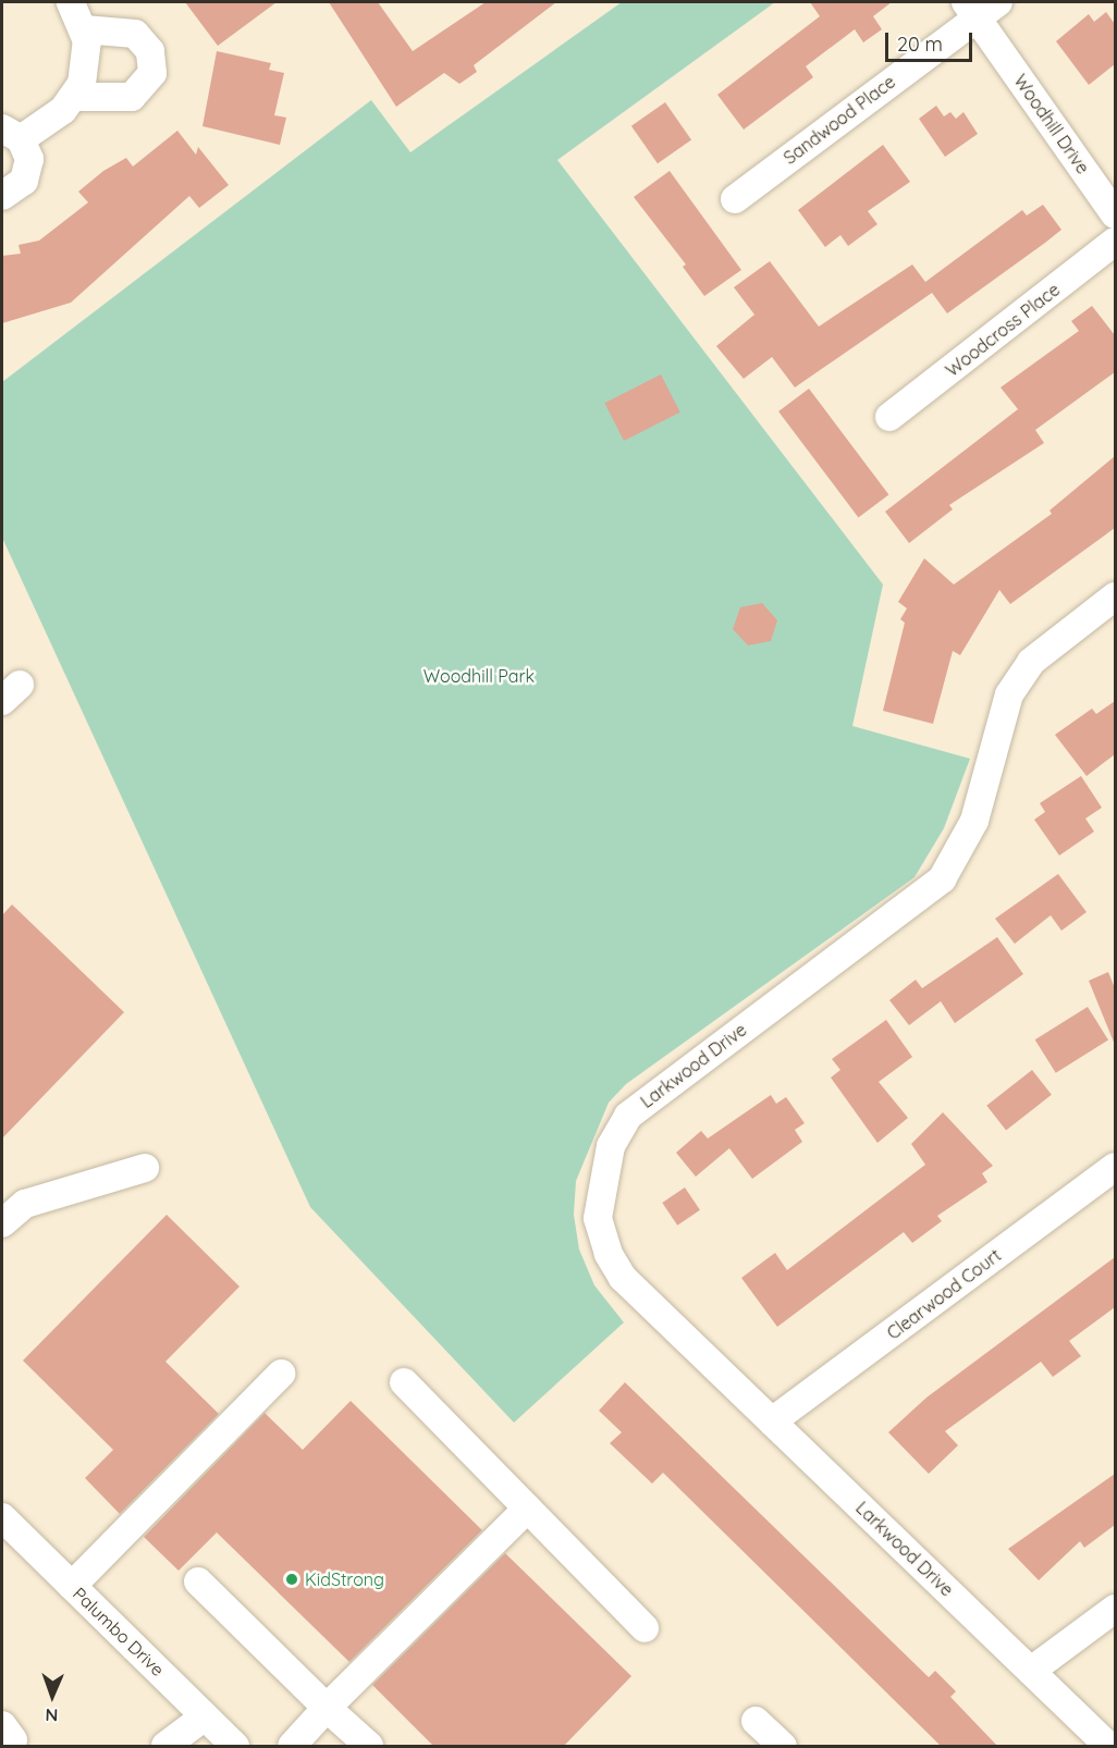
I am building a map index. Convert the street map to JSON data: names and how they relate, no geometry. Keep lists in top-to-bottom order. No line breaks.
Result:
{"streets":{"street":["Sandwood Place","Woodhill Drive","Woodcross Place","Larkwood Drive","Clearwood Court","Palumbo Drive"]},"crossings":[["Sandwood Place","Woodhill Drive"],["Larkwood Drive","Clearwood Court"]],"parks":["Woodhill Park"],"places":["KidStrong"],"scale_bar":"20 m","north":"bottom"}
